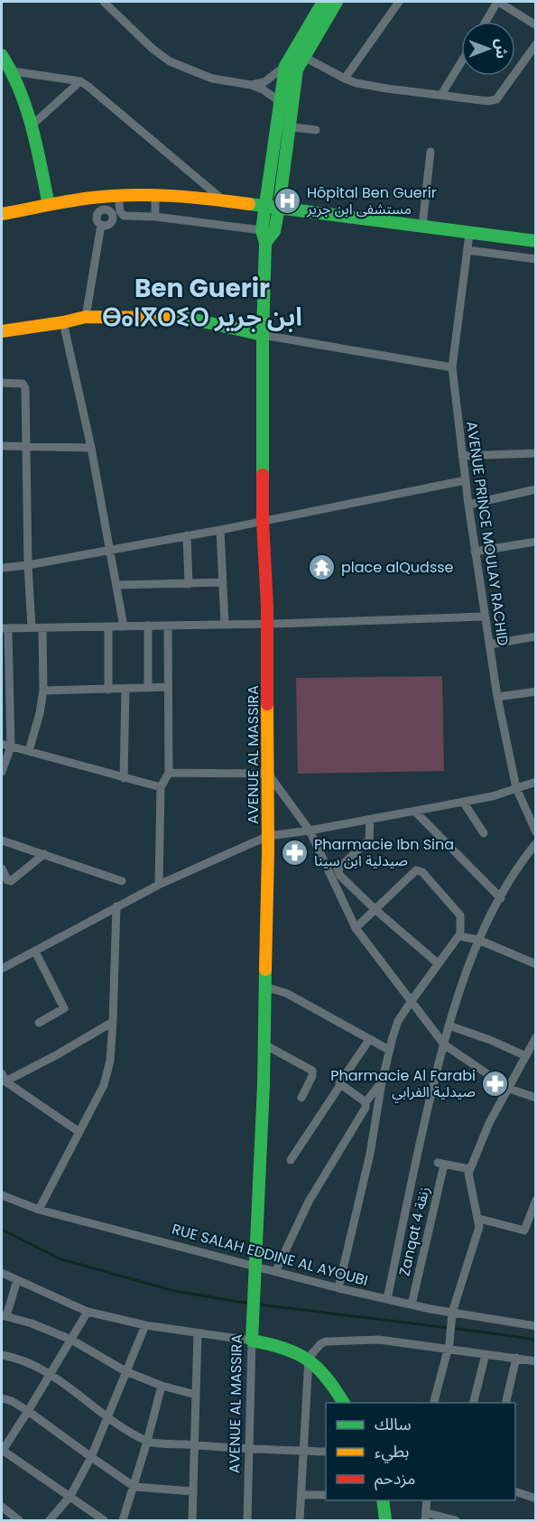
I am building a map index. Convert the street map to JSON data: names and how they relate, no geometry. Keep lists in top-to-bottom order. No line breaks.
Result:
{"streets":{"street":["AVENUE PRINCE MOULAY RACHID","AVENUE AL MASSIRA","Zanqat 4 زنقة","RUE SALAH EDDINE AL AYOUBI"]},"crossings":[["AVENUE AL MASSIRA","RUE SALAH EDDINE AL AYOUBI"],["Zanqat 4 زنقة","RUE SALAH EDDINE AL AYOUBI"]],"districts":["Ben Guerir ⴱⴰⵏⴳⵔⵉⵔ ابن جرير"],"places":{"hospital":["Hôpital Ben Guerir مستشفى ابن جرير"],"temple":["place alQudsse"],"pharmacy":["Pharmacie Ibn Sina صيدلية ابن سينا","Pharmacie Al Farabi صيدلية الفرابي"]},"legend":["سالك","بطيء","مزدحم"],"north":"right"}
